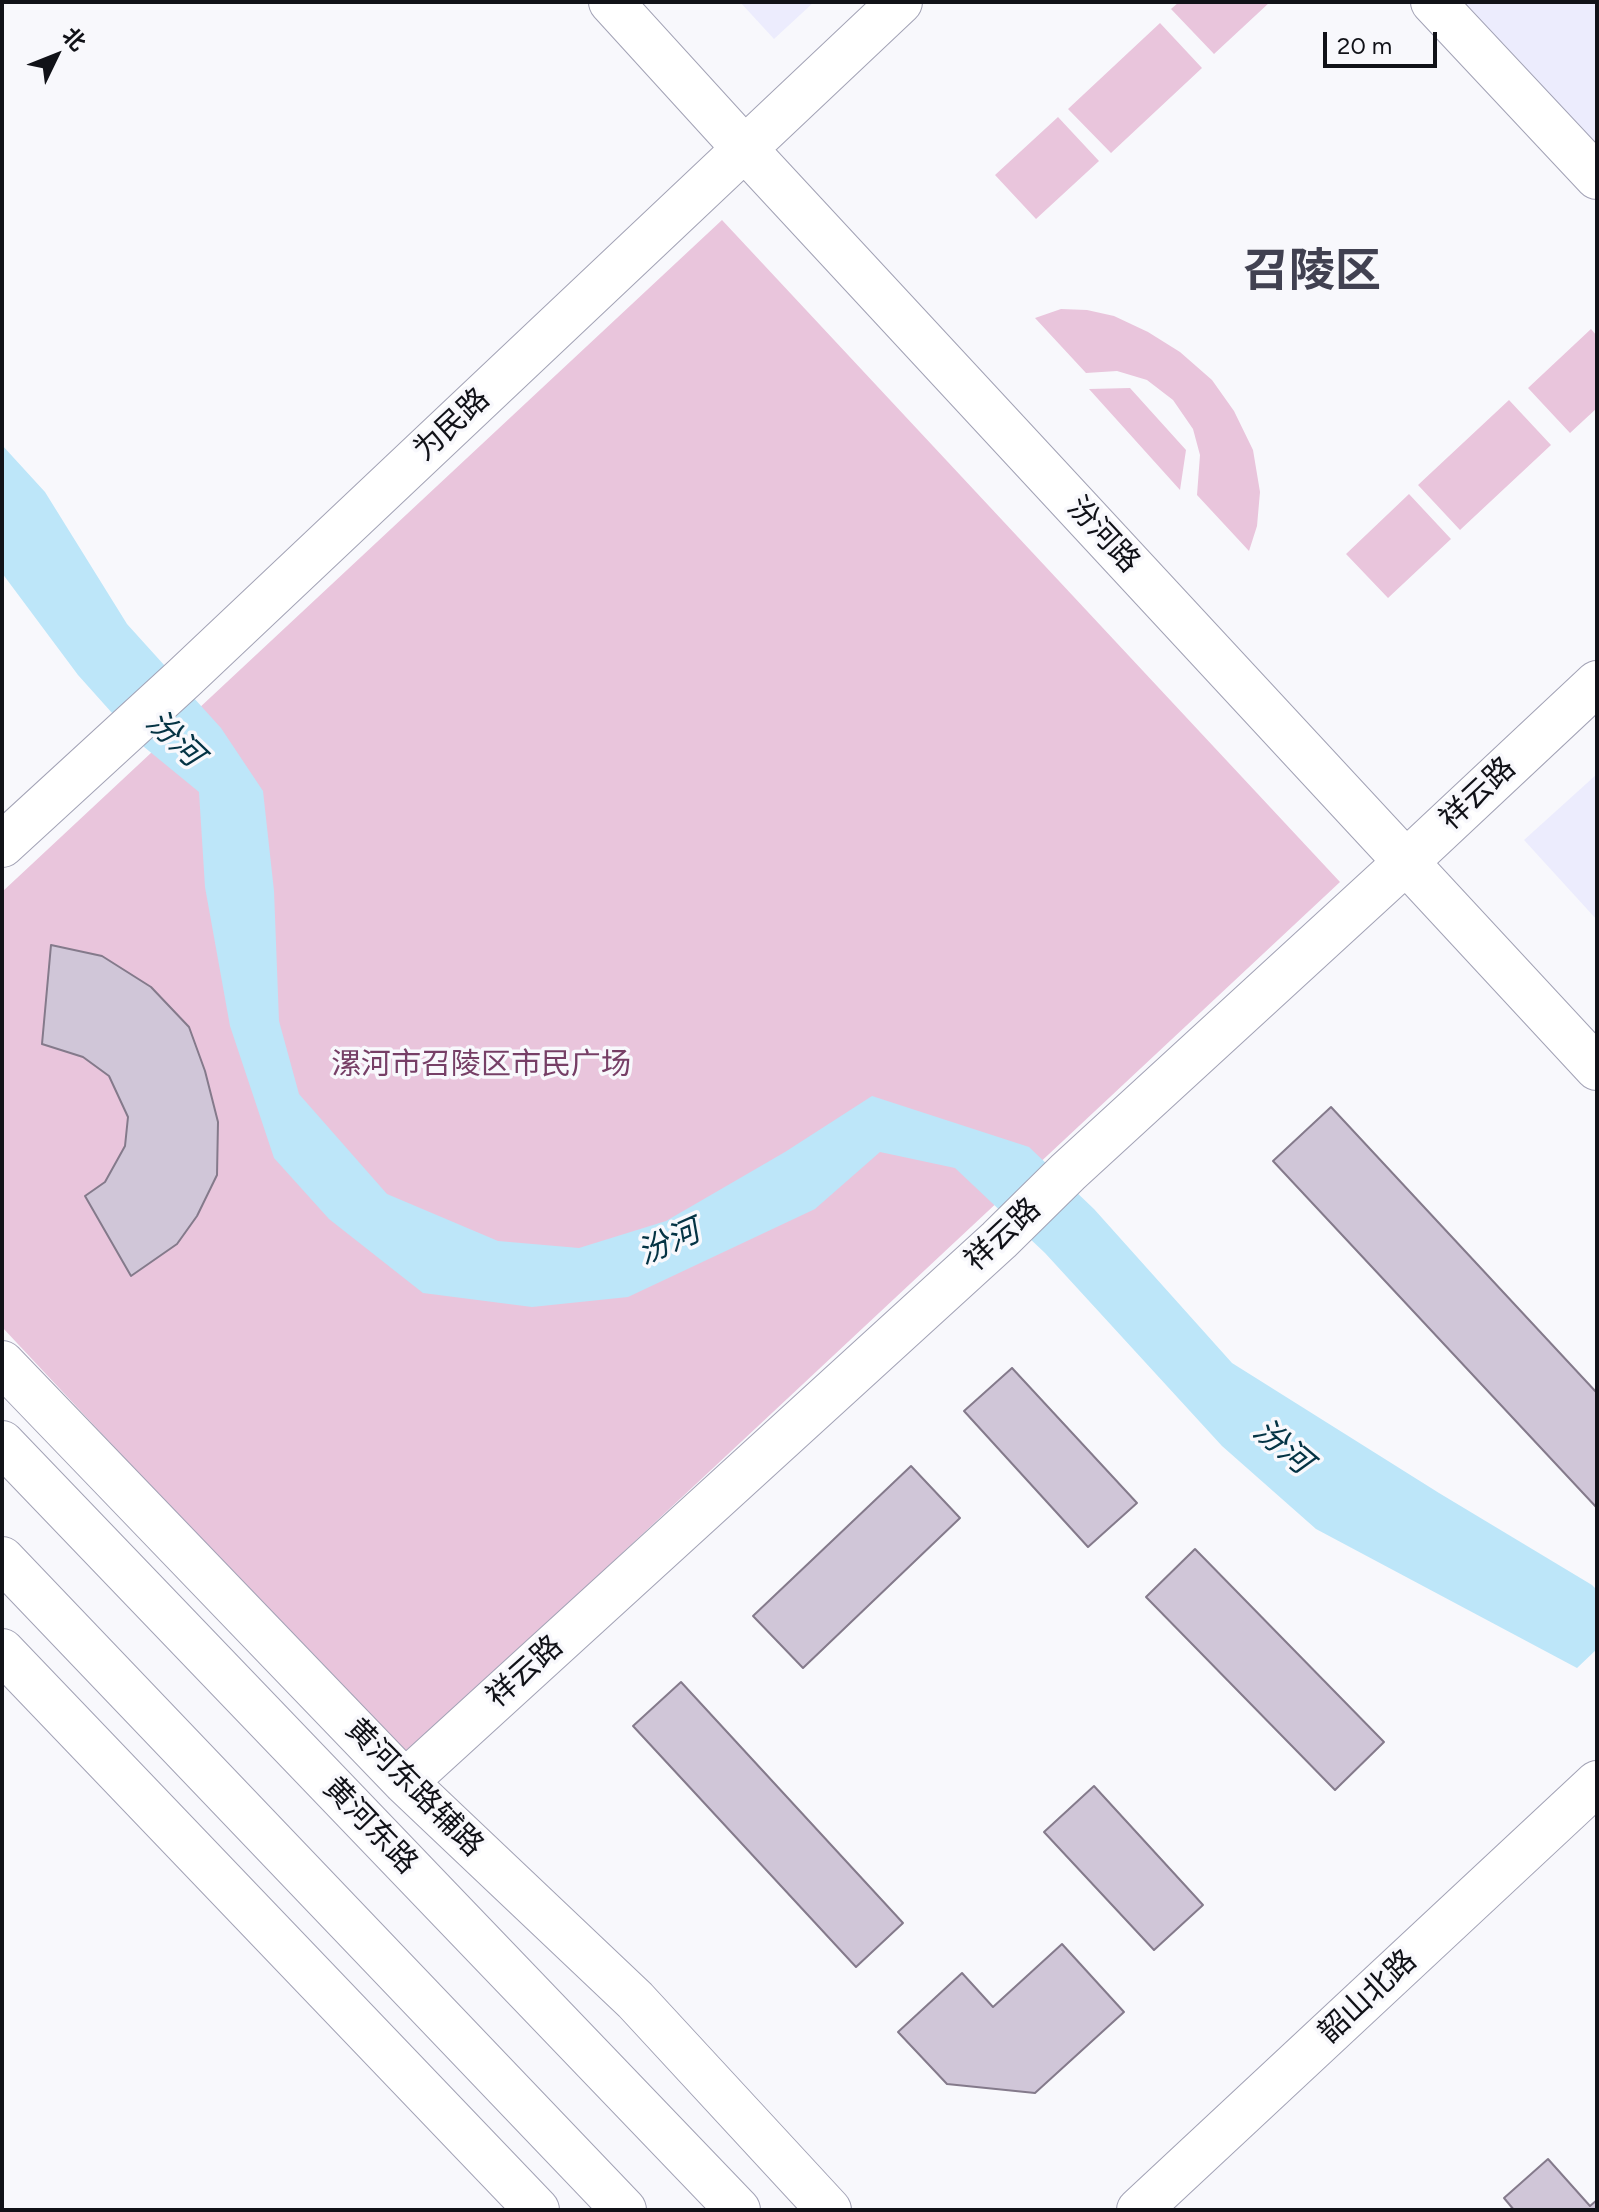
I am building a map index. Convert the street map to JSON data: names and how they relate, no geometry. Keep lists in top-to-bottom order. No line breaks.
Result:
{"streets":{"street":["为民路","汾河路","祥云路","黄河东路辅路","黄河东路","韶山北路"]},"crossings":[["为民路","汾河路"],["汾河路","祥云路"],["祥云路","黄河东路辅路"]],"districts":["召陵区"],"water":["汾河"],"parks":["漯河市召陵区市民广场"],"scale_bar":"20 m","north":"top right"}
